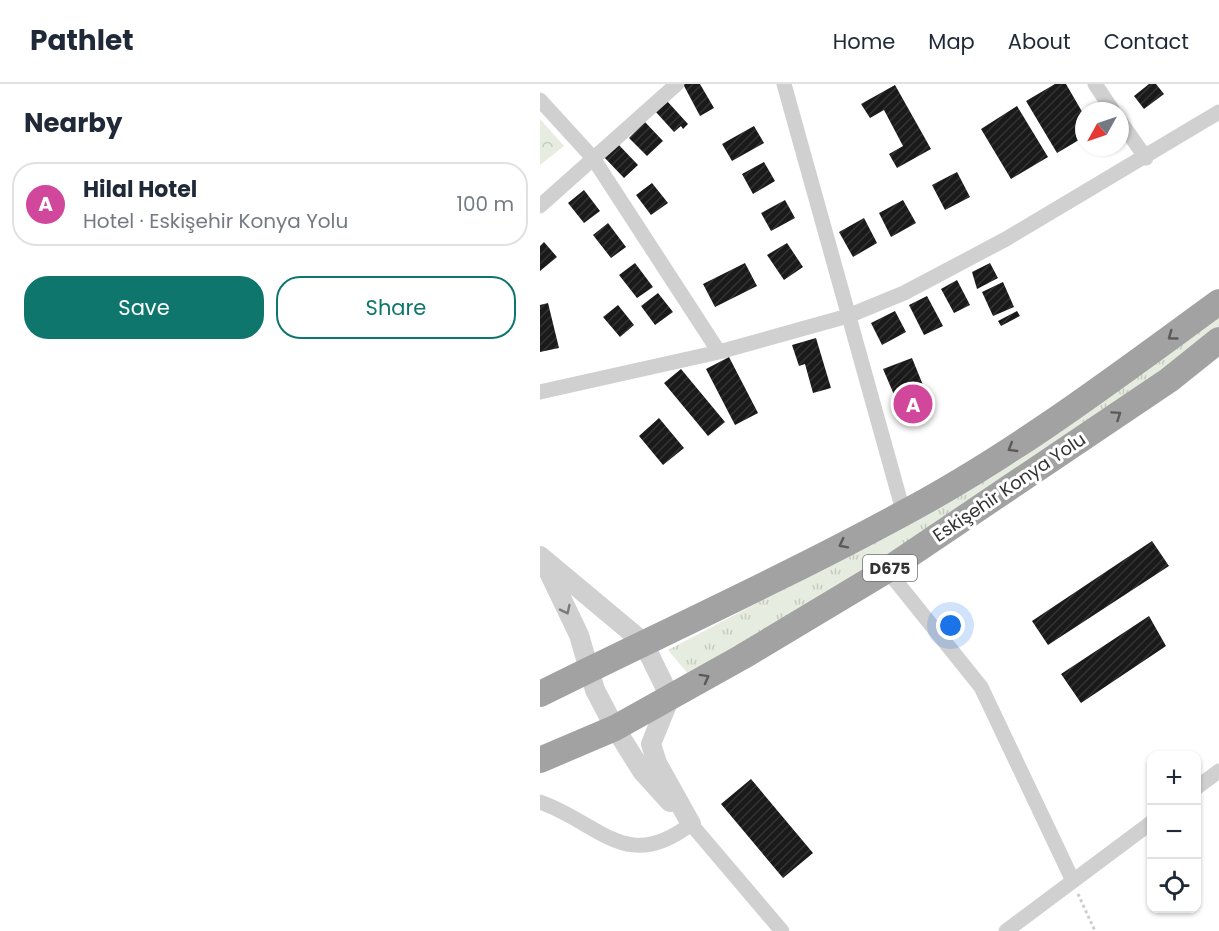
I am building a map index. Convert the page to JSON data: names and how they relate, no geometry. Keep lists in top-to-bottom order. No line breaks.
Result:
{"streets":{"highway":["Eskişehir Konya Yolu","D675"]},"north":"bottom left","page":{"header":"Pathlet","nav":["Home","Map","About","Contact"],"heading":"Nearby","list":[{"mark":"A","name":"Hilal Hotel","note":"Hotel · Eskişehir Konya Yolu","value":"100 m"}],"buttons":["Save","Share"],"pins":"A","map_buttons":["+","−"]}}
